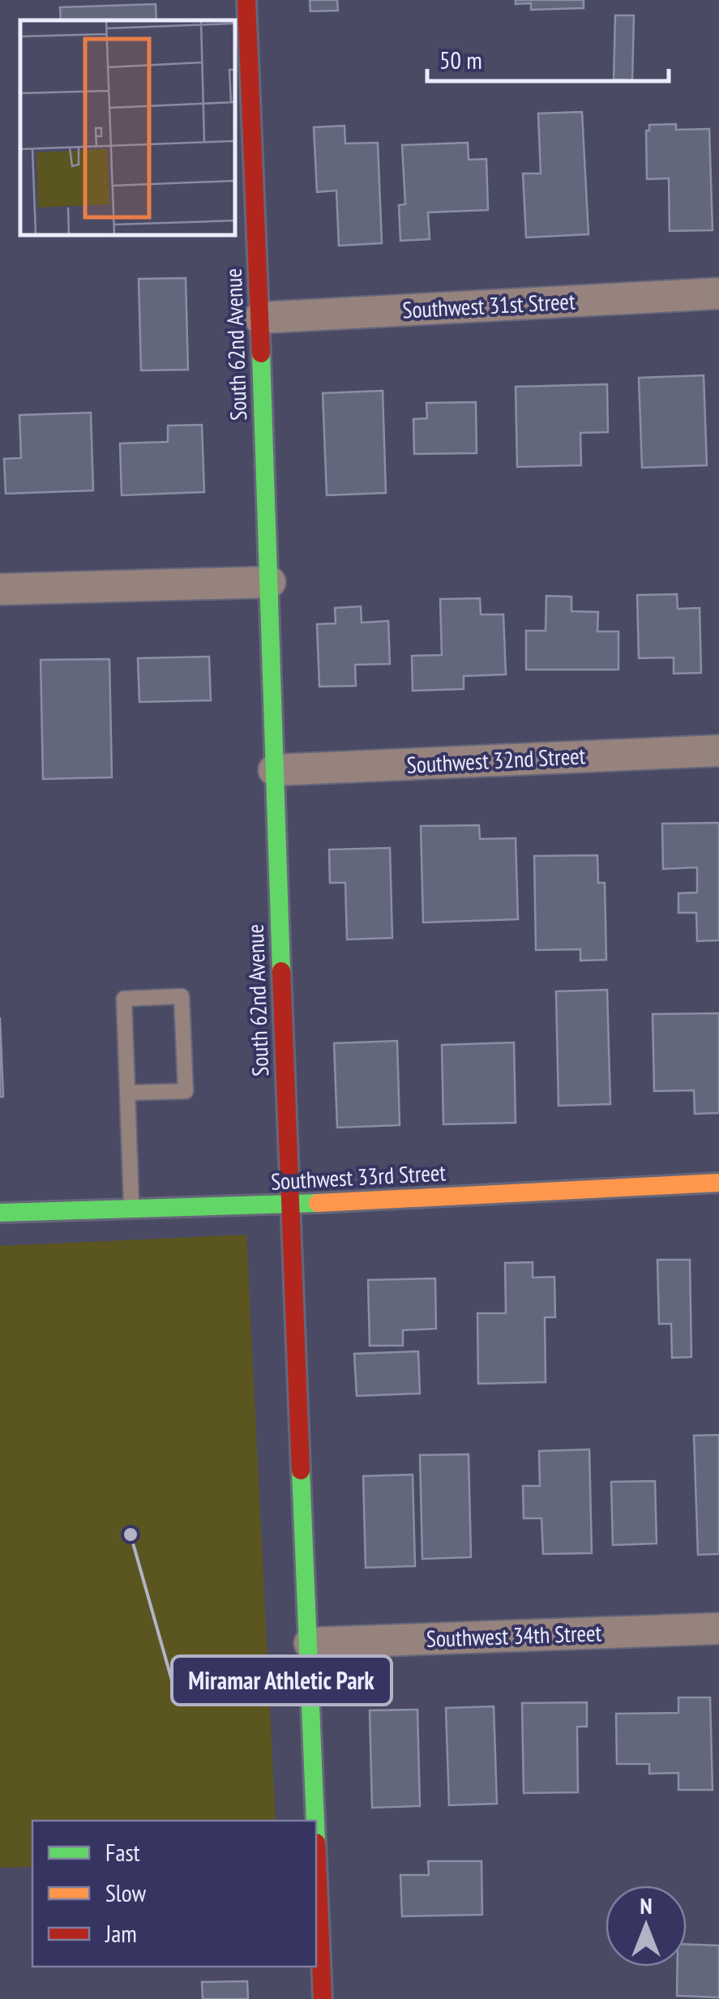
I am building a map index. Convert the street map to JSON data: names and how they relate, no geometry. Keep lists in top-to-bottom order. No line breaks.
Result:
{"streets":{"street":["Southwest 31st Street","South 62nd Avenue","Southwest 32nd Street","Southwest 33rd Street","Southwest 34th Street"]},"crossings":[["Southwest 31st Street","South 62nd Avenue"],["South 62nd Avenue","Southwest 32nd Street"],["South 62nd Avenue","Southwest 33rd Street"],["South 62nd Avenue","Southwest 34th Street"]],"places":["Miramar Athletic Park"],"legend":["Fast","Slow","Jam"],"scale_bar":"50 m","north":"top"}
